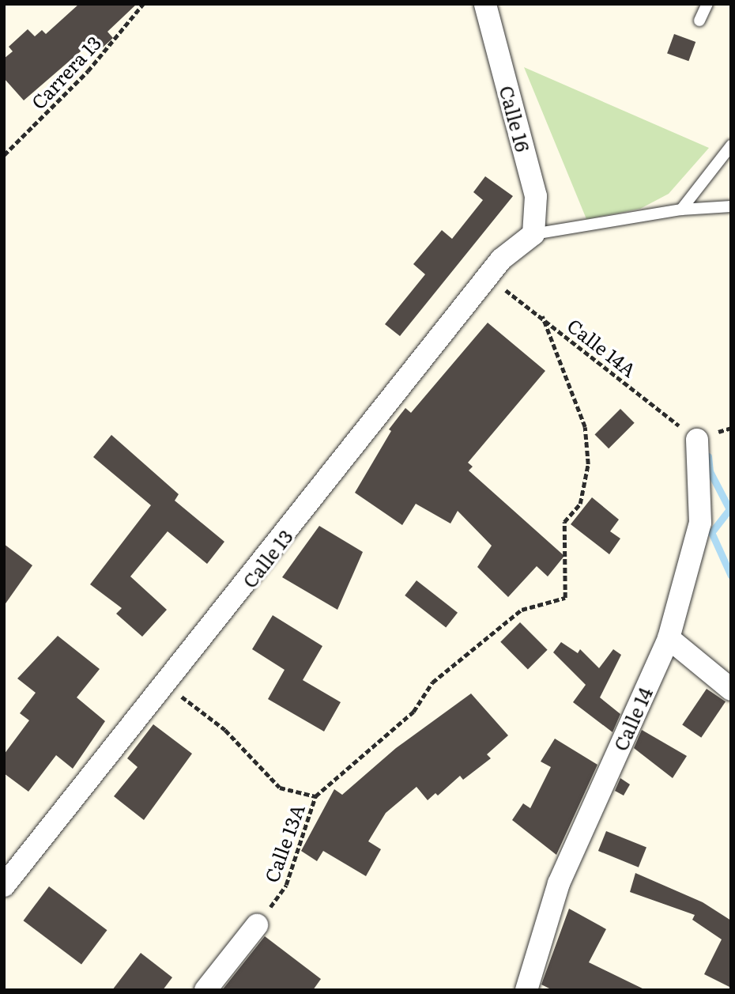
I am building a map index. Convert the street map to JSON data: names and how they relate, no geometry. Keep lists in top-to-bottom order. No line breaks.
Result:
{"streets":{"street":["Calle 16","Calle 13","Calle 14"],"path":["Carrera 13","Calle 14A","Calle 13A"]},"crossings":[["Calle 16","Calle 13"],["Calle 14A","Calle 13"],["Calle 14A","Calle 14"]]}
